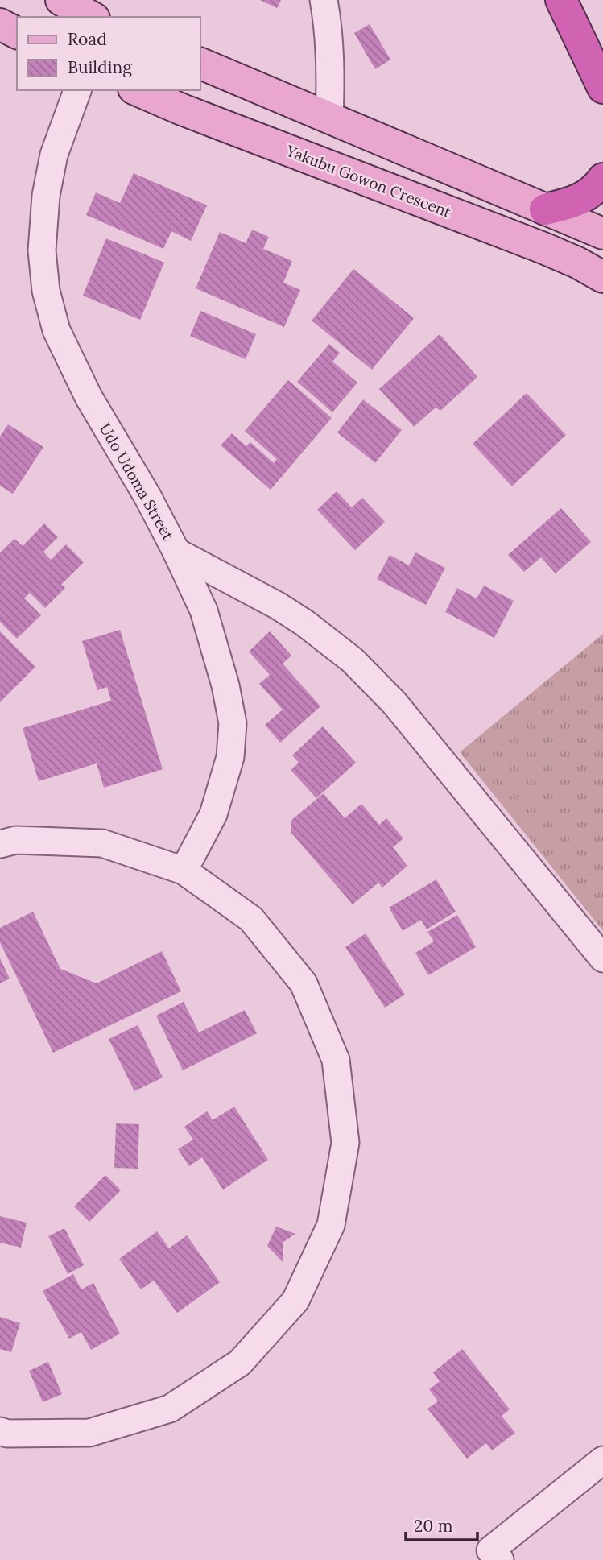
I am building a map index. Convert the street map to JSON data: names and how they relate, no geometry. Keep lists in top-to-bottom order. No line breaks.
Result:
{"streets":{"main road":["Yakubu Gowon Crescent"],"street":["Udo Udoma Street"]},"legend":["Road","Building"],"scale_bar":"20 m"}
